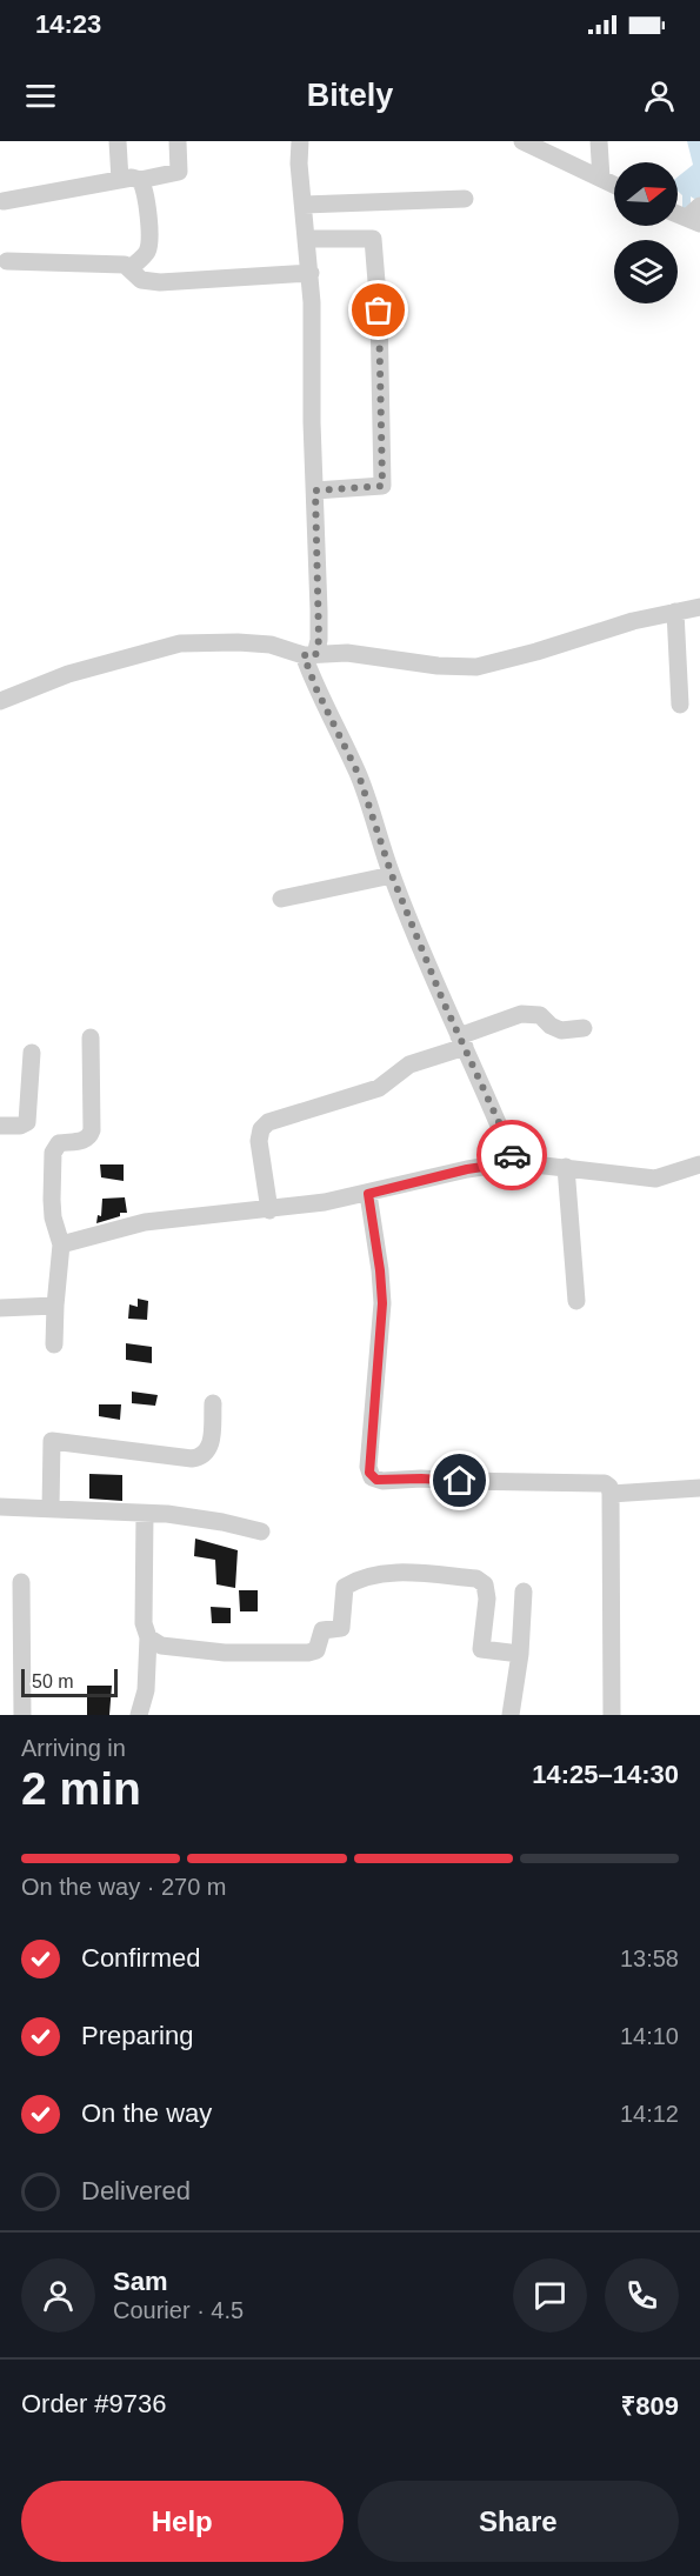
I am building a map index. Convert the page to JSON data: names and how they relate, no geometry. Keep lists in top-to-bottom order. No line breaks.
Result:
{"scale_bar":"50 m","north":"right","page":{"status":"14:23","header":"Bitely","scale":"50 m","heading":["2 min","Arriving in","14:25–14:30"],"panel":["Sam","Courier · 4.5","Order #9736","₹809"],"bar":"On the way · 270 m","list":[["Confirmed","13:58"],["Preparing","14:10"],["On the way","14:12"],"Delivered"],"buttons":["Help","Share"]}}
